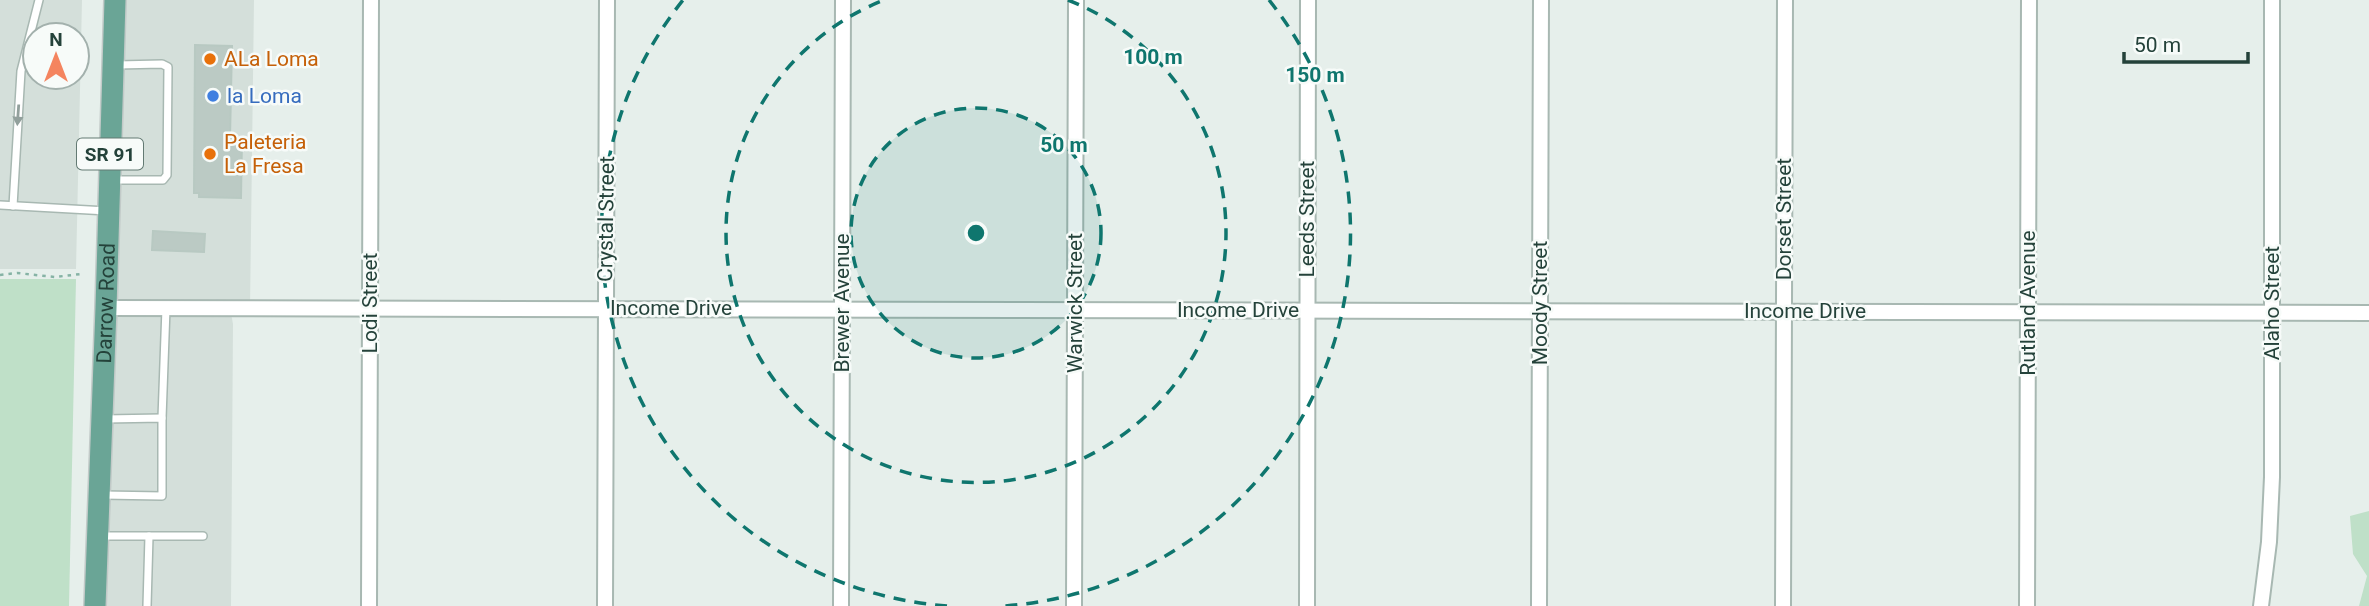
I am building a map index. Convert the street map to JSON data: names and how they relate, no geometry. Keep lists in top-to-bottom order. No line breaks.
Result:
{"streets":{"main road":["SR 91","Darrow Road"],"street":["Crystal Street","Leeds Street","Dorset Street","Lodi Street","Brewer Avenue","Warwick Street","Moody Street","Rutland Avenue","Alaho Street","Income Drive"]},"crossings":[["Crystal Street","Income Drive"],["Leeds Street","Income Drive"],["Dorset Street","Income Drive"],["Darrow Road","Income Drive"],["Lodi Street","Income Drive"],["Brewer Avenue","Income Drive"],["Warwick Street","Income Drive"],["Moody Street","Income Drive"],["Rutland Avenue","Income Drive"],["Alaho Street","Income Drive"]],"places":["ALa Loma","la Loma","Paleteria La Fresa"],"scale_bar":"50 m","north":"top","rings":["100 m","150 m","50 m"]}
